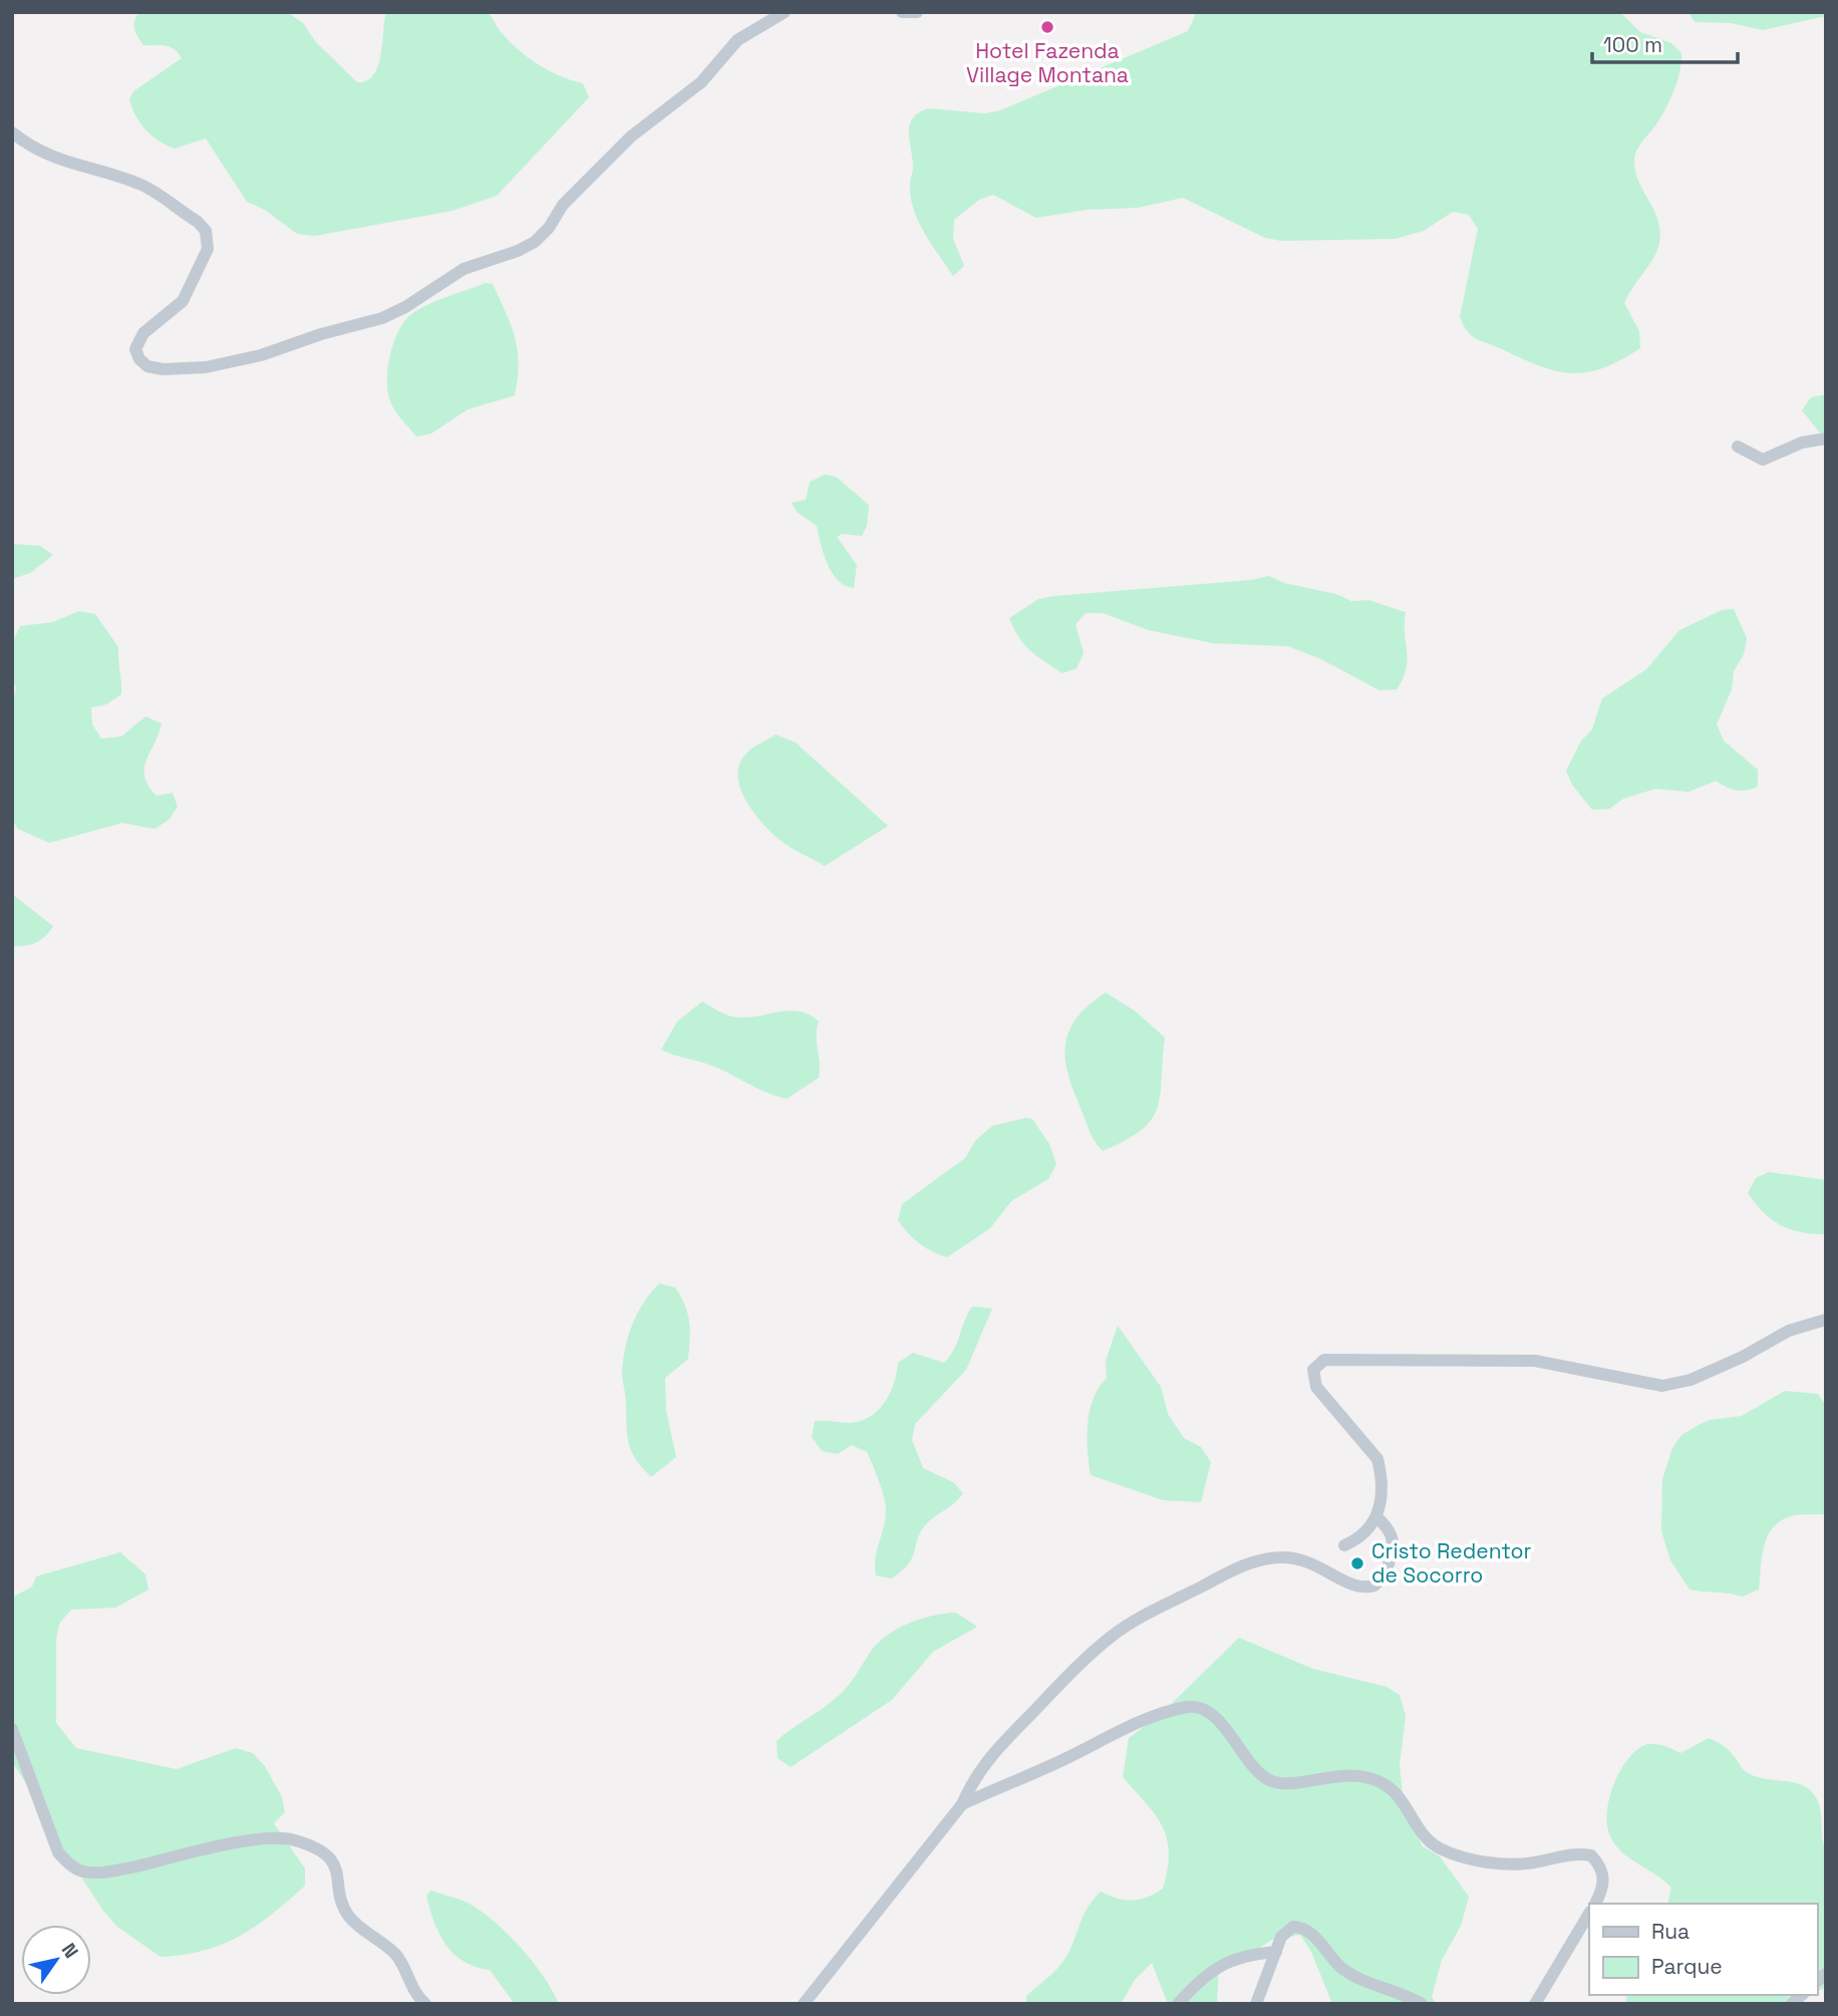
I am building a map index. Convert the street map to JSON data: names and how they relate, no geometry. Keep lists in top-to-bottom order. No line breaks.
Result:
{"places":["Hotel Fazenda Village Montana","Cristo Redentor de Socorro"],"legend":["Rua","Parque"],"scale_bar":"100 m","north":"top right"}
